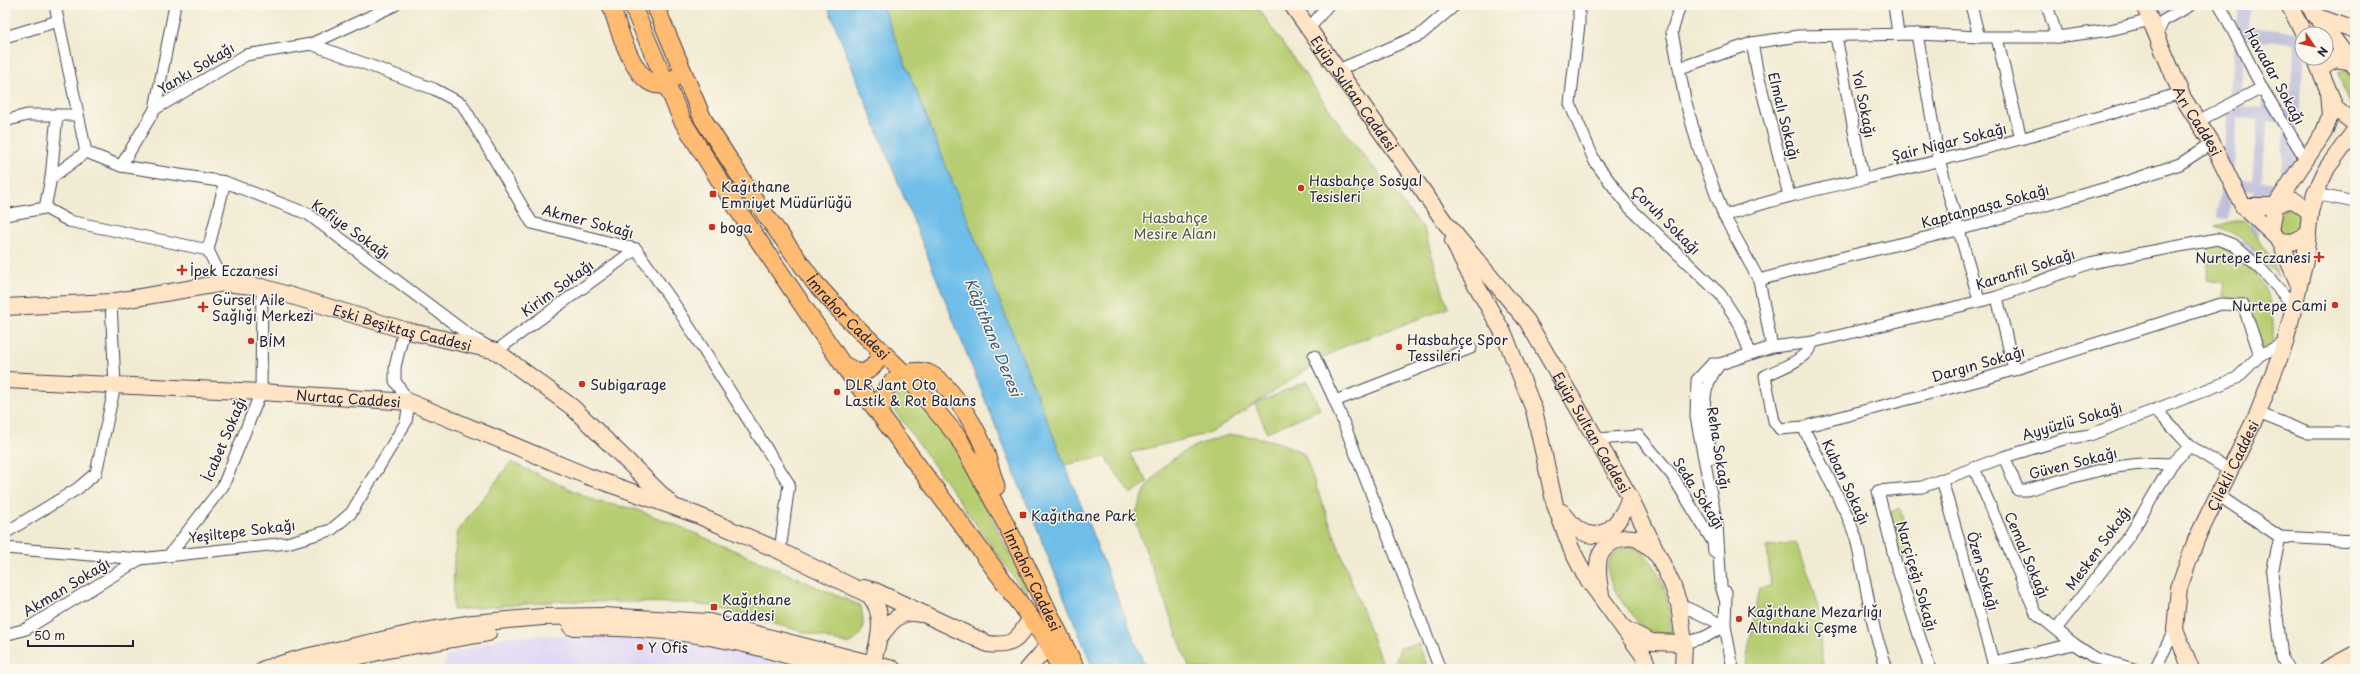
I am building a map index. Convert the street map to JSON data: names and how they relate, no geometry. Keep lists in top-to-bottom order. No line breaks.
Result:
{"streets":{"main road":["İmrahor Caddesi"],"street":["Yankı Sokağı","Havadar Sokağı","Eyüp Sultan Caddesi","Yol Sokağı","Elmalı Sokağı","Arı Caddesi","Şair Nigar Sokağı","Kaptanpaşa Sokağı","Çoruh Sokağı","Akmer Sokağı","Kafiye Sokağı","Karanfil Sokağı","Kirim Sokağı","Eski Beşiktaş Caddesi","Dargın Sokağı","Nurtaç Caddesi","Ayyüzlü Sokağı","İcabet Sokağı","Reha Sokağı","Güven Sokağı","Çilekli Caddesi","Kuban Sokağı","Seda Sokağı","Yeşiltepe Sokağı","Mesken Sokağı","Cemal Sokağı","Özen Sokağı","Narçiçeğı Sokağı","Akman Sokağı"]},"crossings":[["Yankı Sokağı","Akmer Sokağı"],["Yankı Sokağı","Kafiye Sokağı"],["Eyüp Sultan Caddesi","Seda Sokağı"],["Yol Sokağı","Şair Nigar Sokağı"],["Elmalı Sokağı","Şair Nigar Sokağı"],["Arı Caddesi","Şair Nigar Sokağı"],["Arı Caddesi","Kaptanpaşa Sokağı"],["Çoruh Sokağı","Karanfil Sokağı"],["Akmer Sokağı","Kirim Sokağı"],["Akmer Sokağı","Nurtaç Caddesi"],["Kafiye Sokağı","Kirim Sokağı"],["Kafiye Sokağı","Eski Beşiktaş Caddesi"],["Karanfil Sokağı","Dargın Sokağı"],["Karanfil Sokağı","Reha Sokağı"],["Karanfil Sokağı","Çilekli Caddesi"],["Kirim Sokağı","Eski Beşiktaş Caddesi"],["Eski Beşiktaş Caddesi","Nurtaç Caddesi"],["Dargın Sokağı","Ayyüzlü Sokağı"],["Dargın Sokağı","Kuban Sokağı"],["Nurtaç Caddesi","İcabet Sokağı"],["Nurtaç Caddesi","Yeşiltepe Sokağı"],["Ayyüzlü Sokağı","Güven Sokağı"],["Ayyüzlü Sokağı","Çilekli Caddesi"],["Ayyüzlü Sokağı","Cemal Sokağı"],["Ayyüzlü Sokağı","Özen Sokağı"],["Ayyüzlü Sokağı","Narçiçeğı Sokağı"],["İcabet Sokağı","Yeşiltepe Sokağı"],["Reha Sokağı","Seda Sokağı"],["Güven Sokağı","Mesken Sokağı"],["Yeşiltepe Sokağı","Akman Sokağı"],["Mesken Sokağı","Cemal Sokağı"]],"water":["Kâğıthane Deresi"],"parks":["Hasbahçe Mesire Alanı"],"places":{"other":["Hasbahçe Sosyal Tesisleri","boga","Nurtepe Cami","BİM","Hasbahçe Spor Tessileri","Subigarage","DLR Jant Oto Lastik & Rot Balans","Kağıthane Mezarlığı Altındaki Çeşme","Y Ofis"],"transit":["Kağıthane Emniyet Müdürlüğü","Kağıthane Park","Kağıthane Caddesi"],"health":["Nurtepe Eczanesi","İpek Eczanesi","Gürsel Aile Sağlığı Merkezi"]},"scale_bar":"50 m","north":"bottom right"}
